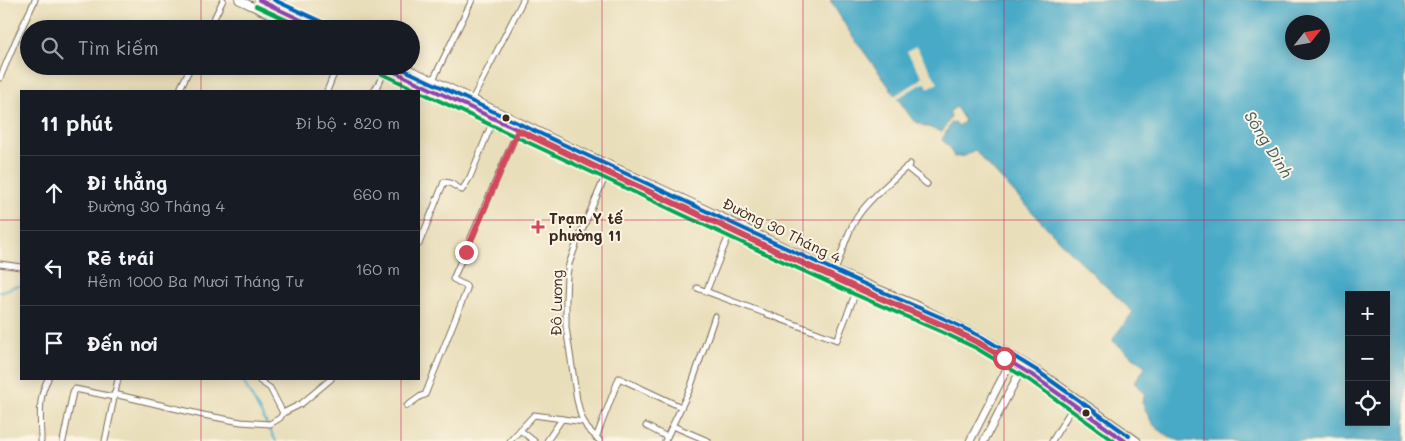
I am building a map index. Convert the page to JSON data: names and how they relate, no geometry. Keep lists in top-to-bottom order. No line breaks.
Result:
{"streets":{"main road":["Đường 30 Tháng 4"],"street":["Đô Lương"]},"crossings":[["Đường 30 Tháng 4","Đô Lương"]],"water":["Sông Dinh"],"places":{"health":["Trạm Y tế phường 11"]},"north":"top right","page":{"search":"Tìm kiếm","heading":["11 phút","Đi bộ · 820 m"],"list":[["Đi thẳng","Đường 30 Tháng 4","660 m"],["Rẽ trái","Hẻm 1000 Ba Mươi Tháng Tư","160 m"],"Đến nơi"],"map_buttons":["+","−"]}}
